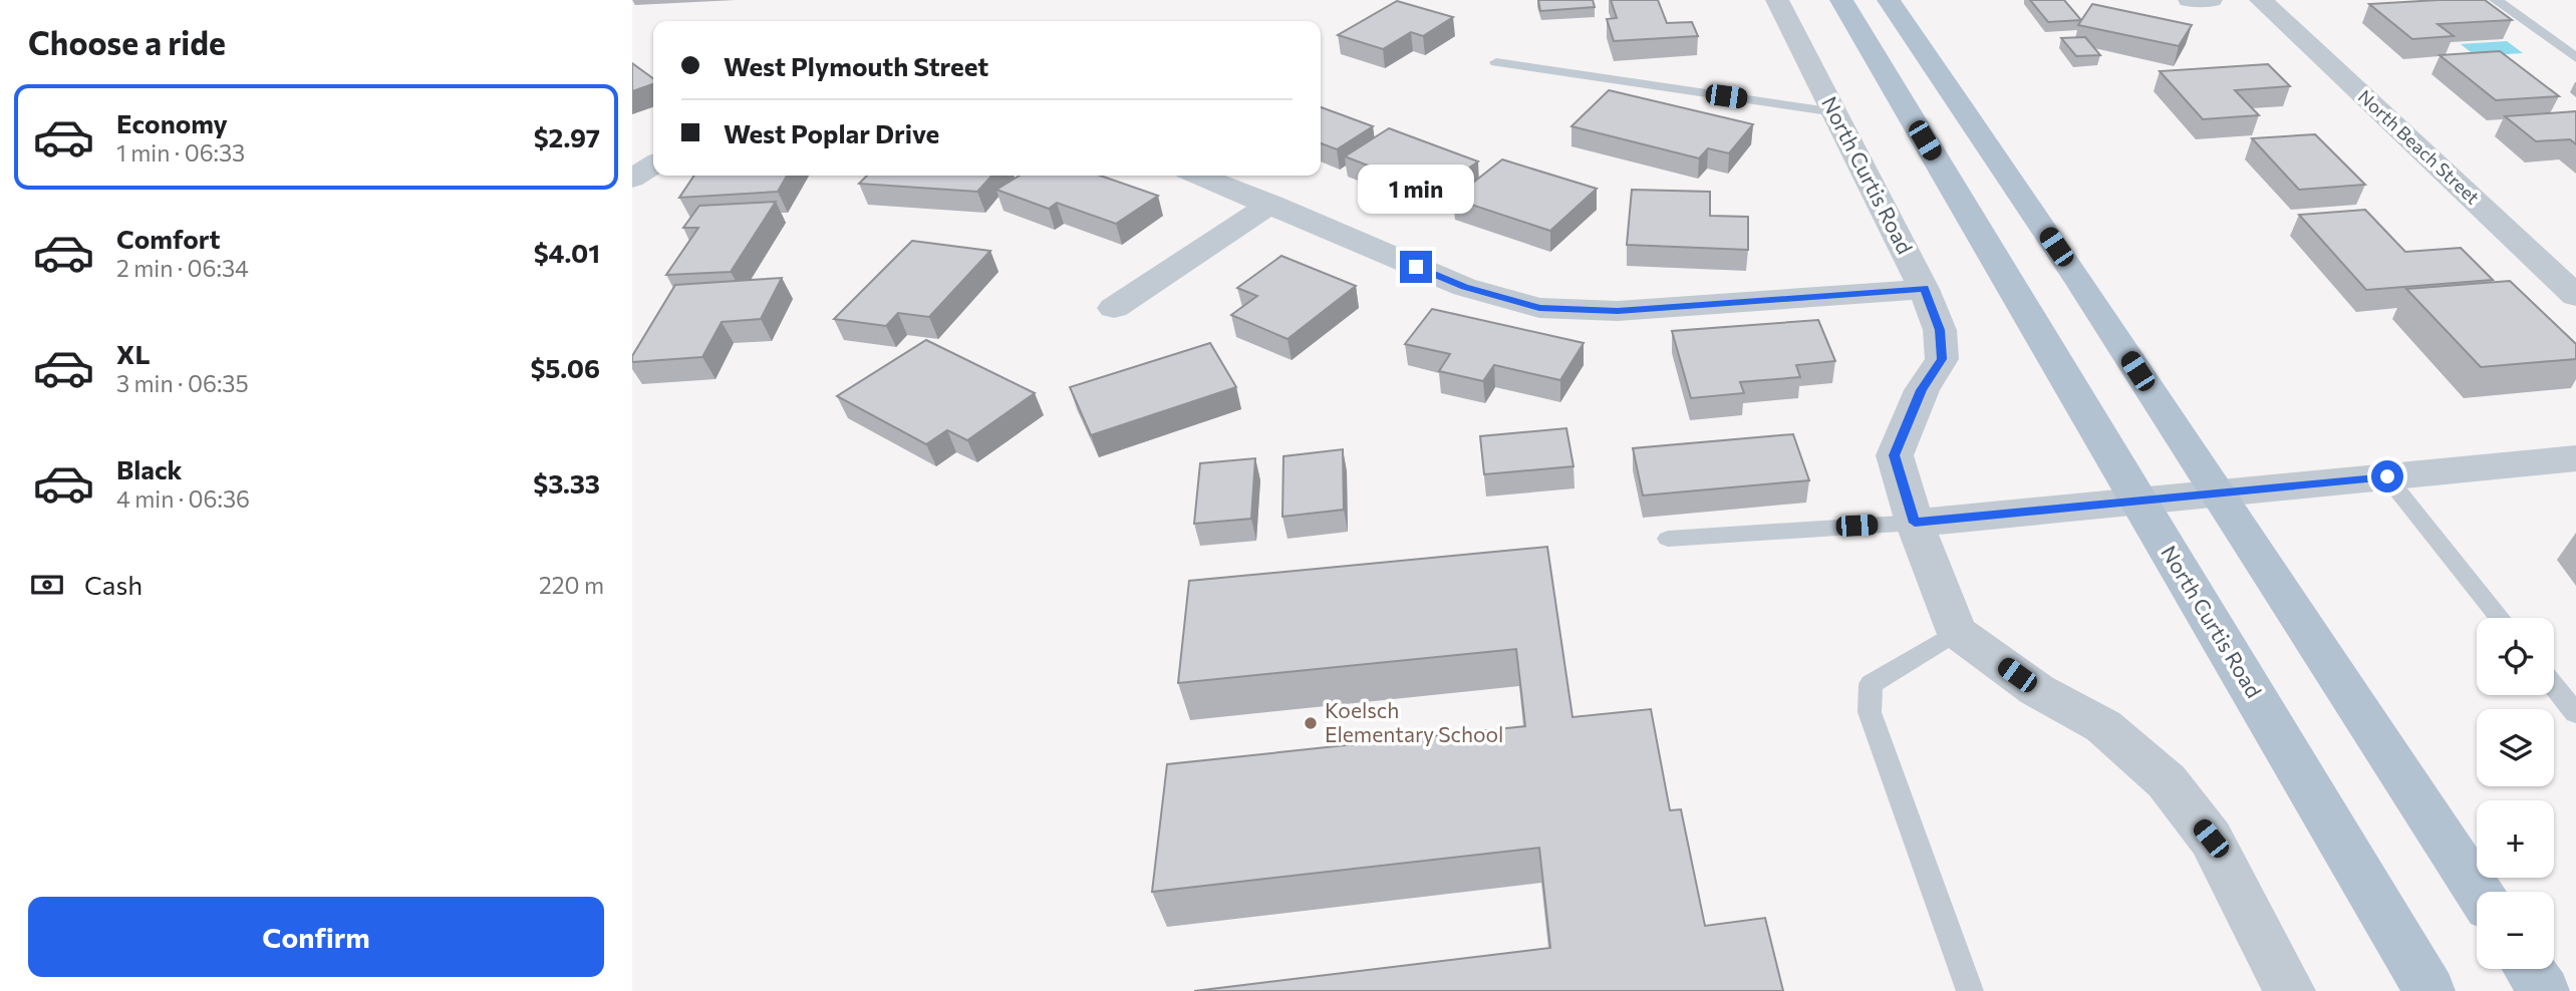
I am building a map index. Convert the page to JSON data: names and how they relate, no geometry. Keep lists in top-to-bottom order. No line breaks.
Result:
{"streets":{"main road":["North Curtis Road"],"street":["North Beach Street"]},"places":["Koelsch Elementary School"],"page":{"heading":"Choose a ride","banner":["West Plymouth Street","West Poplar Drive"],"list":[{"name":"Economy","note":"1 min · 06:33","value":"$2.97"},{"name":"Comfort","note":"2 min · 06:34","value":"$4.01"},{"name":"XL","note":"3 min · 06:35","value":"$5.06"},{"name":"Black","note":"4 min · 06:36","value":"$3.33"}],"bubble":"1 min","pay":["Cash","220 m"],"map_buttons":["+","−"],"buttons":"Confirm"}}
